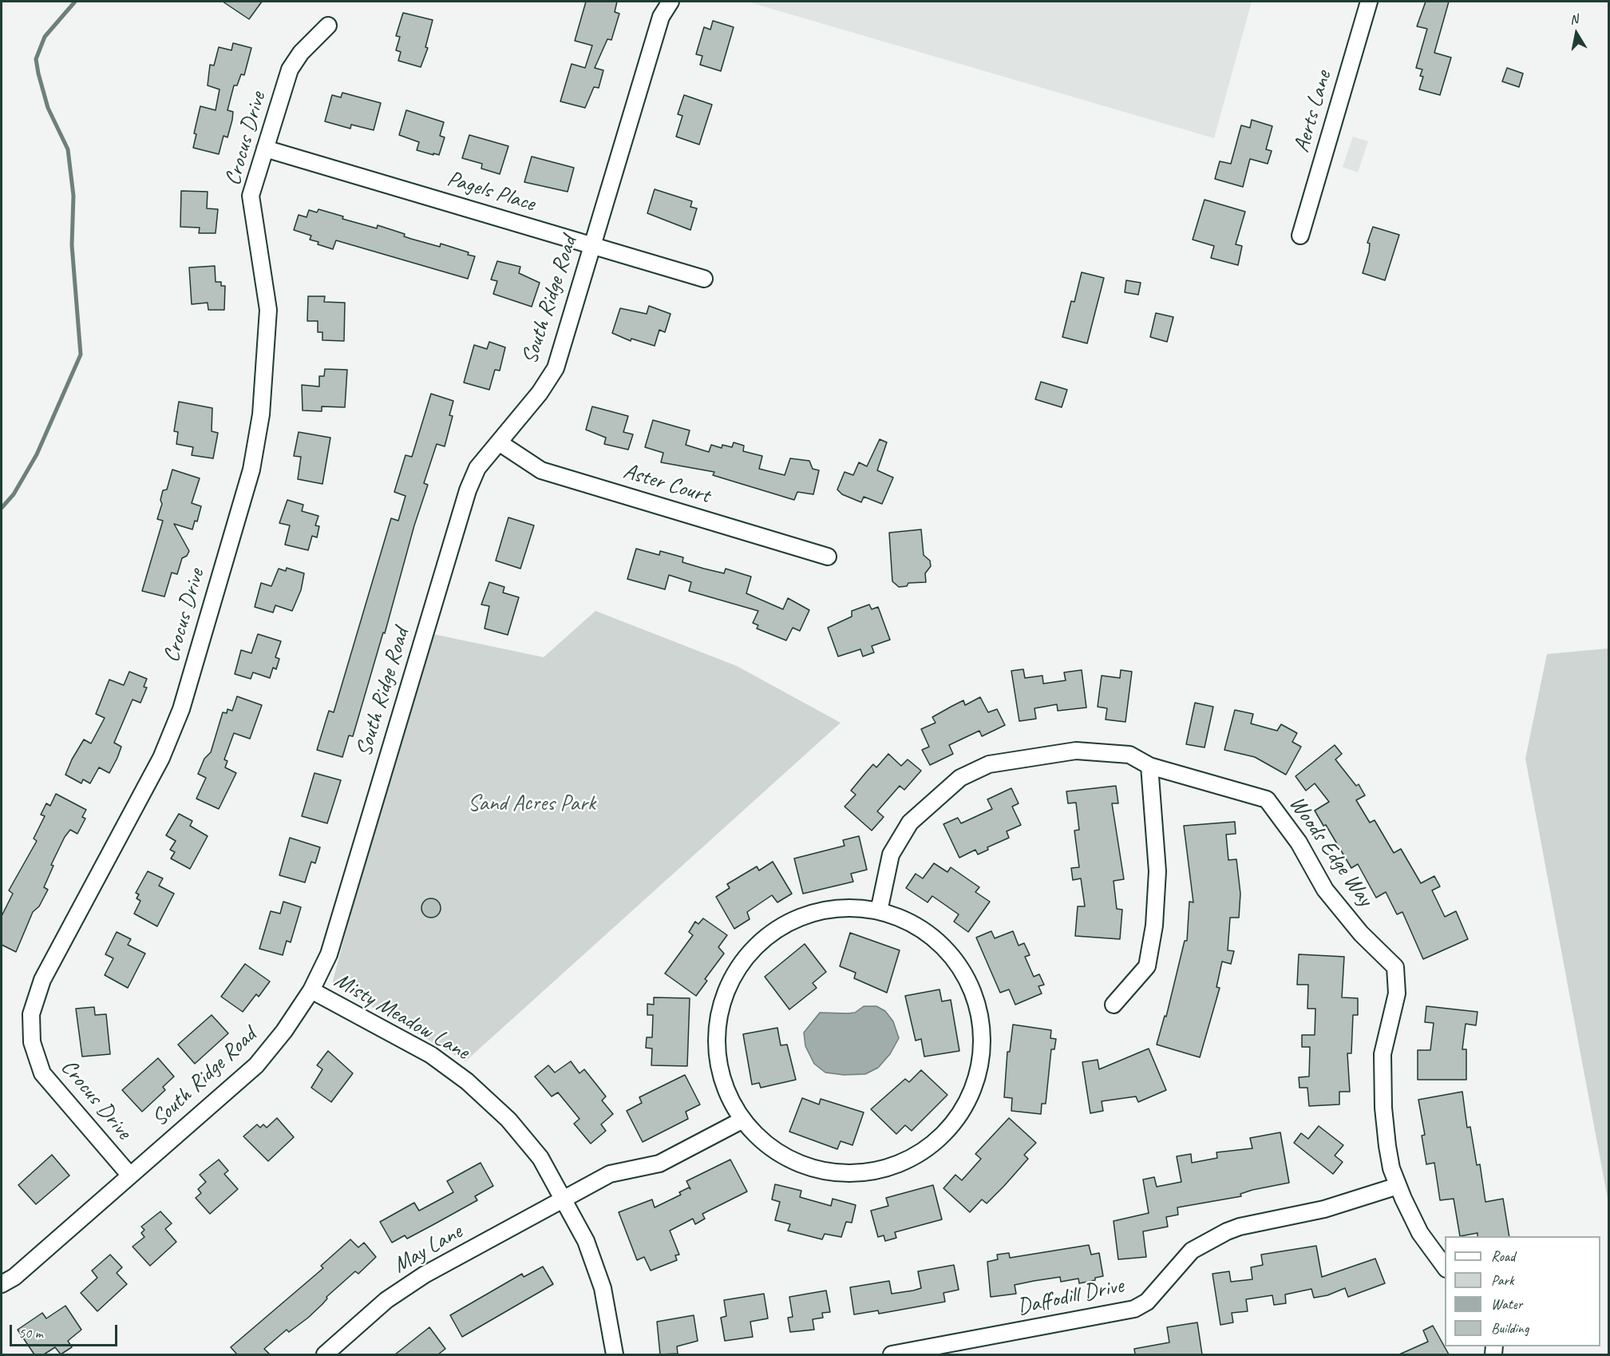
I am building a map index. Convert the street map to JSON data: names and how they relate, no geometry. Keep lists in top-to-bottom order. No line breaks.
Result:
{"streets":{"street":["Aerts Lane","Crocus Drive","Pagels Place","South Ridge Road","Aster Court","Woods Edge Way","Misty Meadow Lane","May Lane","Daffodill Drive"]},"crossings":[["Crocus Drive","Pagels Place"],["Crocus Drive","South Ridge Road"],["Pagels Place","South Ridge Road"],["South Ridge Road","Aster Court"],["South Ridge Road","Misty Meadow Lane"],["Woods Edge Way","Daffodill Drive"],["Misty Meadow Lane","May Lane"]],"parks":["Sand Acres Park"],"legend":["Road","Park","Water","Building"],"scale_bar":"50 m","north":"top"}
